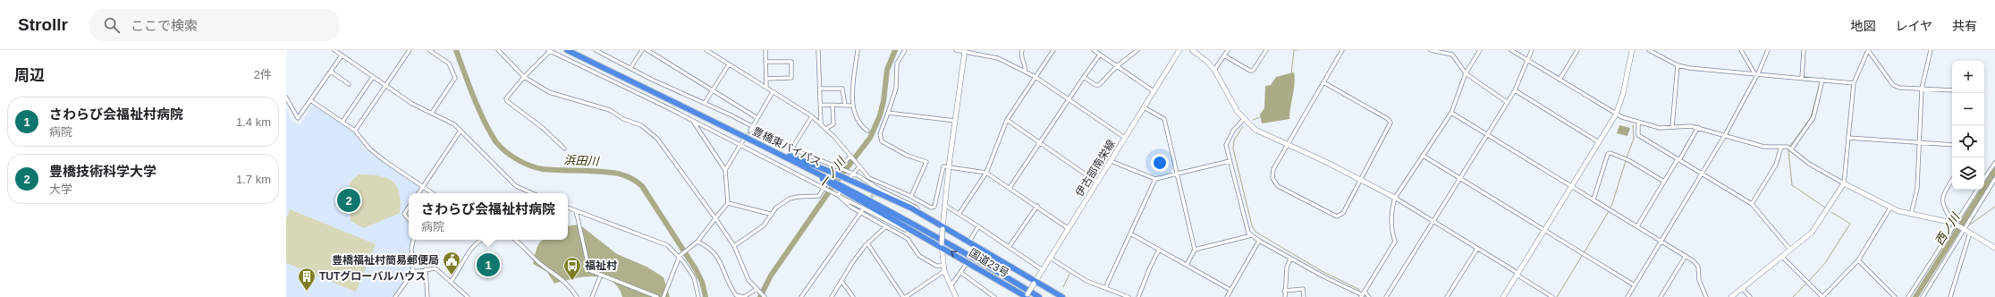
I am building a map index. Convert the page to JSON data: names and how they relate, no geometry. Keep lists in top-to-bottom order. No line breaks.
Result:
{"streets":{"highway":["豊橋東バイパス","国道23号"],"street":["伊古部南栄線"]},"crossings":[["豊橋東バイパス","国道23号"],["伊古部南栄線","国道23号"]],"water":["浜田川","一ノ川","西ノ川"],"places":{"public building":["豊橋福祉村簡易郵便局"],"bus stop":["福祉村"],"building":["TUTグローバルハウス"]},"page":{"header":"Strollr","search":"ここで検索","nav":["地図","レイヤ","共有"],"heading":["周辺","2件"],"map_buttons":["+","−"],"list":[{"mark":"1","name":"さわらび会福祉村病院","note":"病院","value":"1.4 km"},{"mark":"2","name":"豊橋技術科学大学","note":"大学","value":"1.7 km"}],"pins":["2","1"],"popup":["さわらび会福祉村病院","病院"]}}
